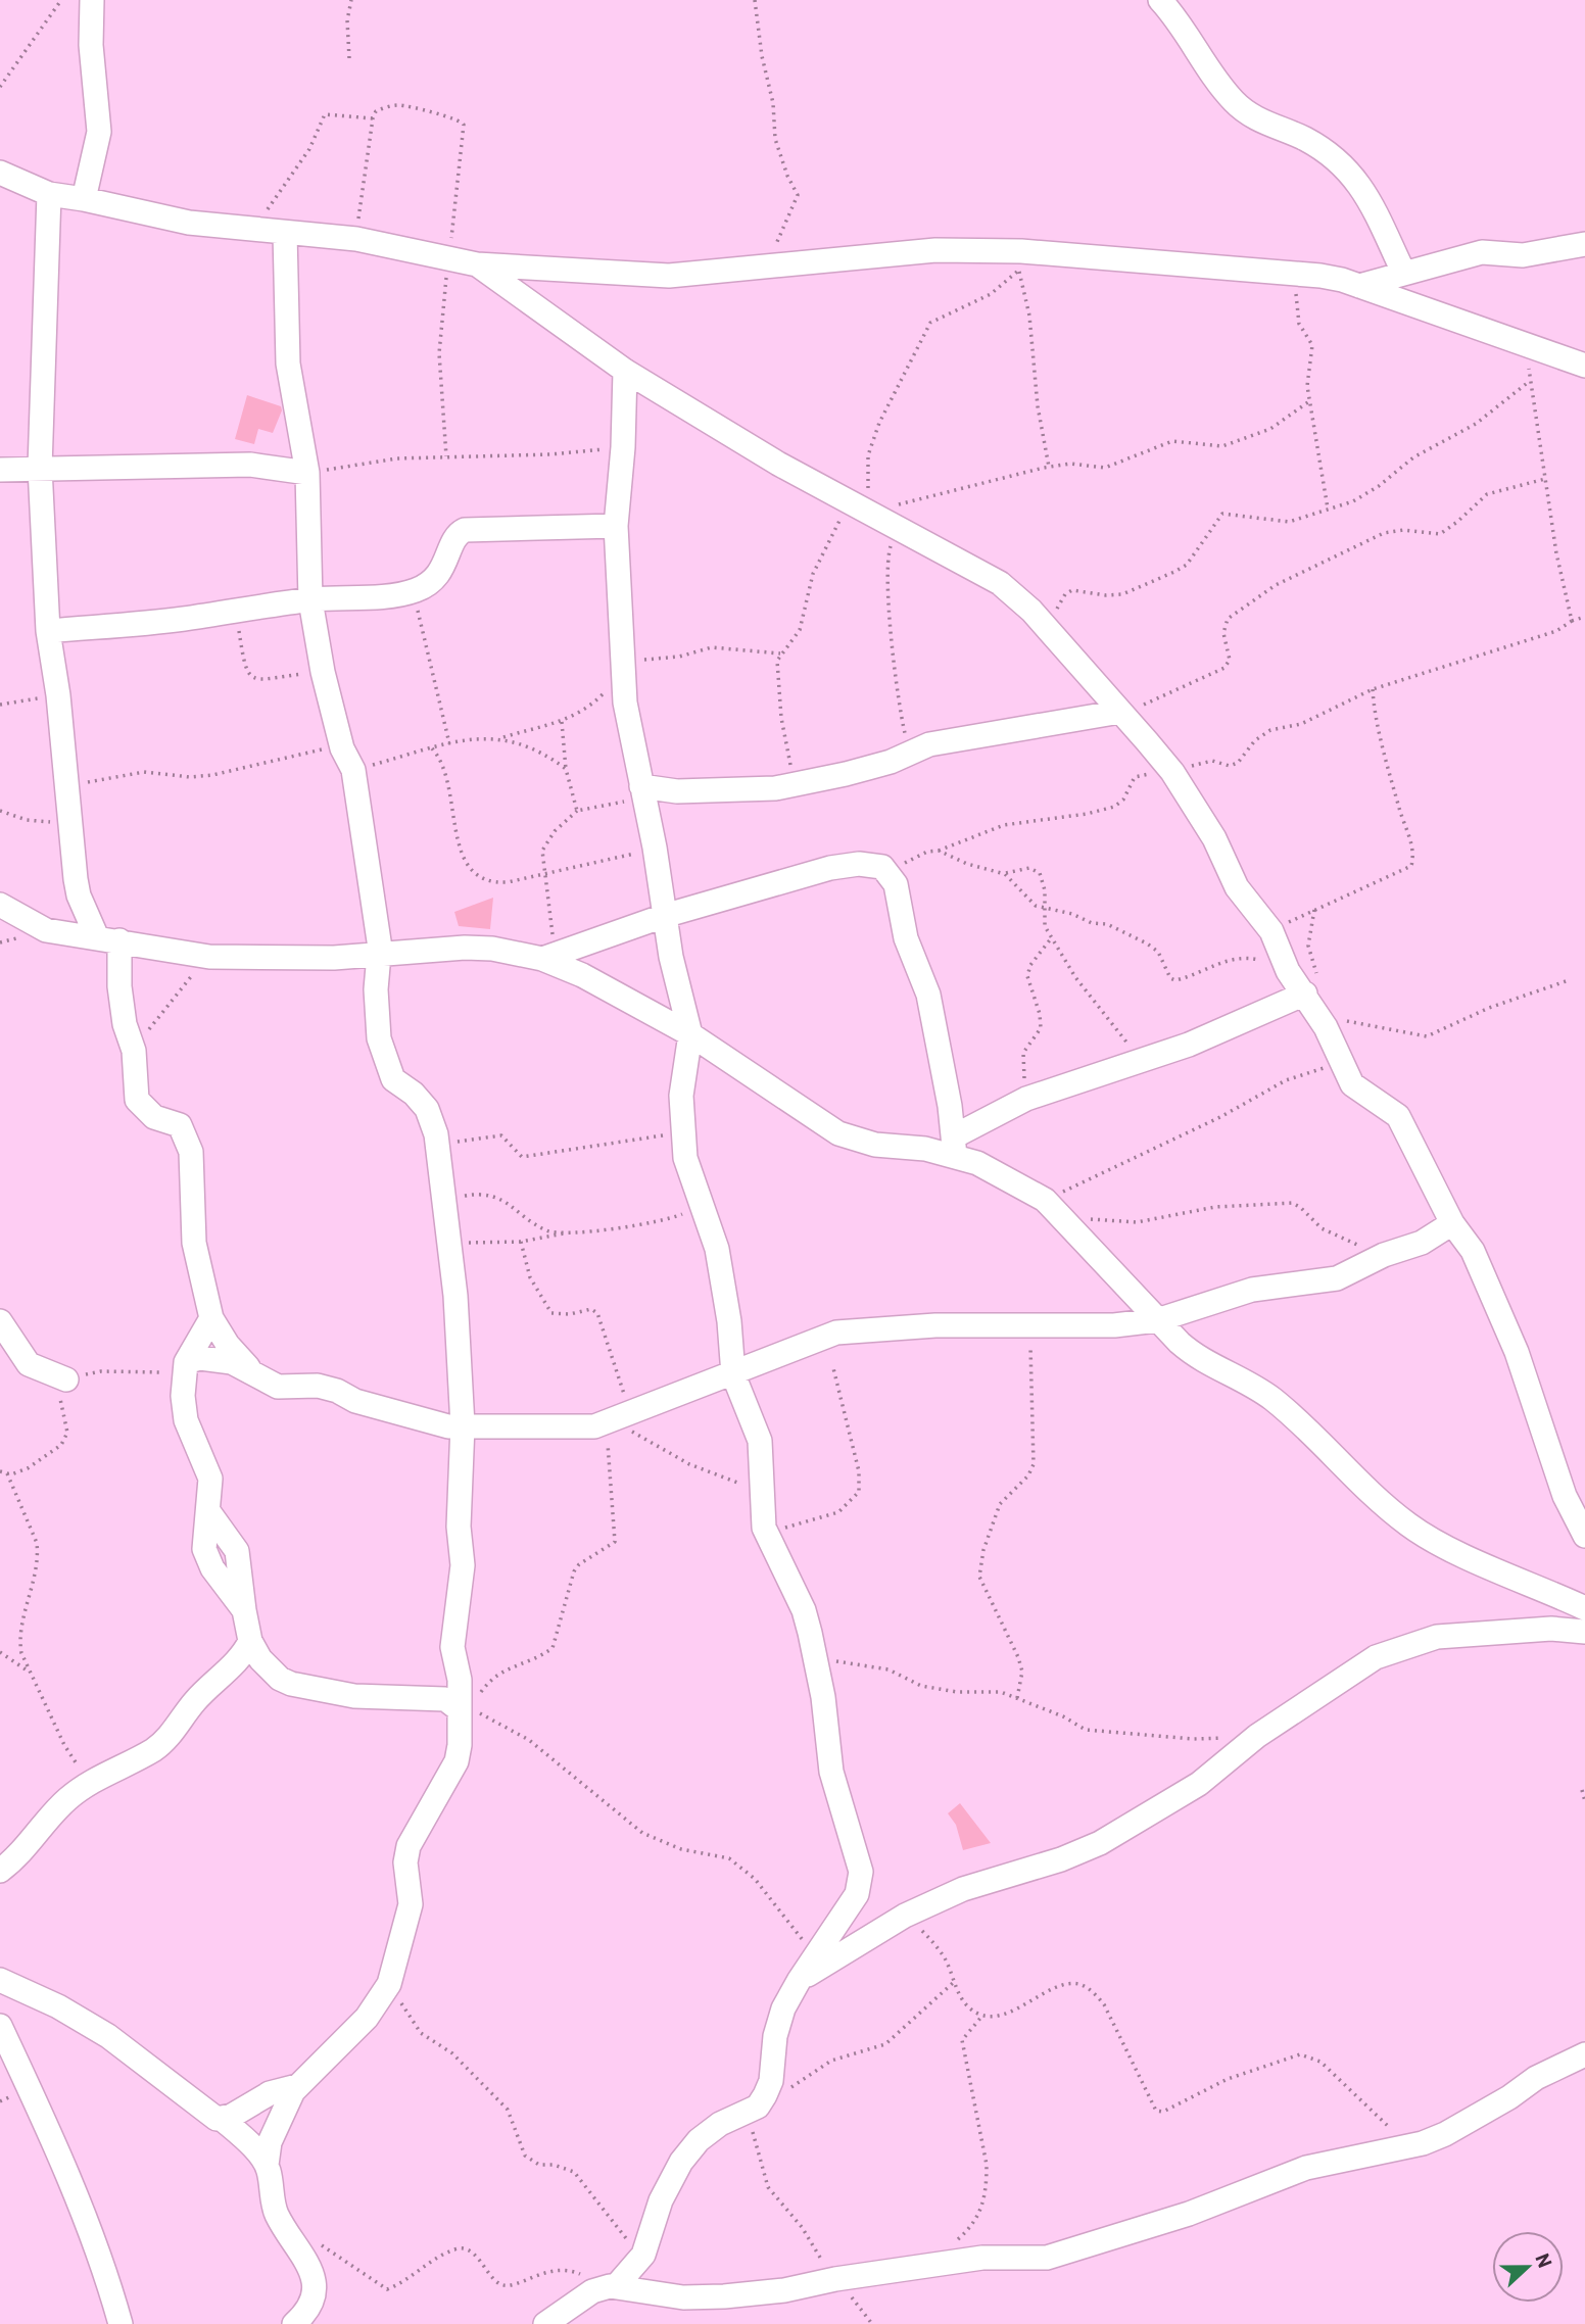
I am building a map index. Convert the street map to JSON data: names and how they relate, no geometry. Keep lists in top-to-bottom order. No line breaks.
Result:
{"north":"right"}
